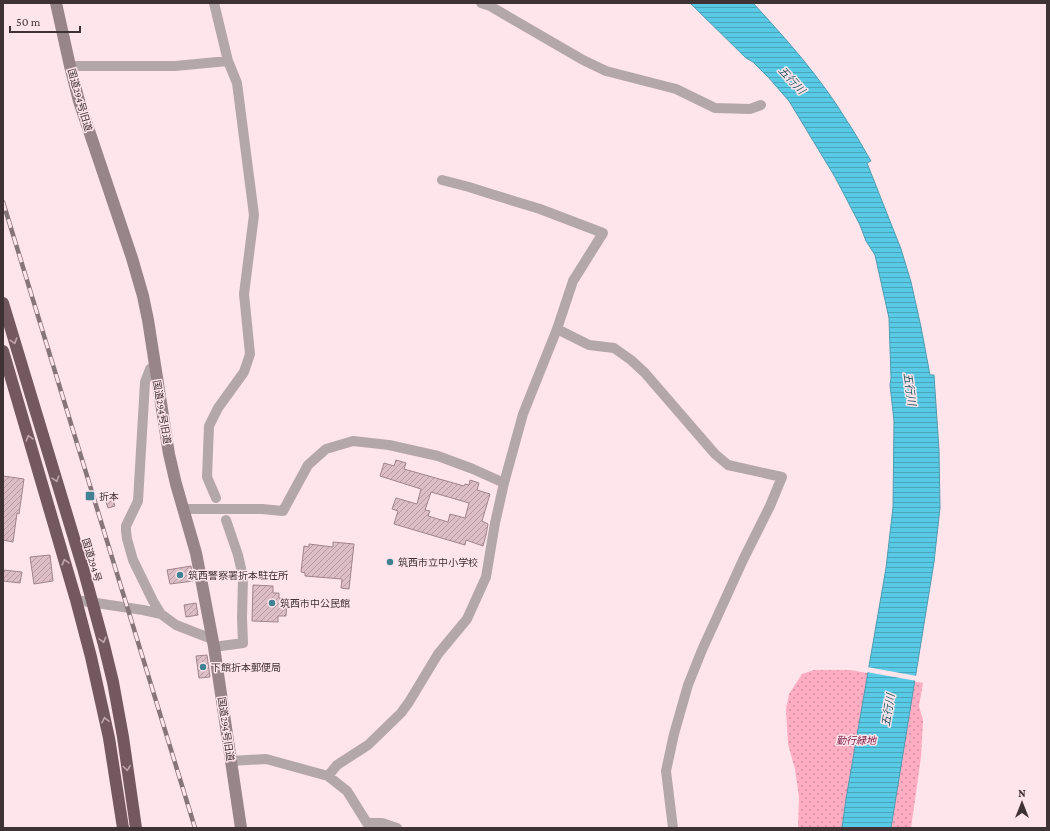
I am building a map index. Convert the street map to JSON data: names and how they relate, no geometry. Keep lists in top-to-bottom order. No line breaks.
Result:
{"streets":{"highway":["国道294号"],"street":["国道294号旧道"]},"water":["五行川"],"parks":["勤行緑地"],"places":{"transit":["折本"],"other":["筑西市立中小学校","筑西警察署折本駐在所","筑西市中公民館","下館折本郵便局"]},"scale_bar":"50 m","north":"top"}
